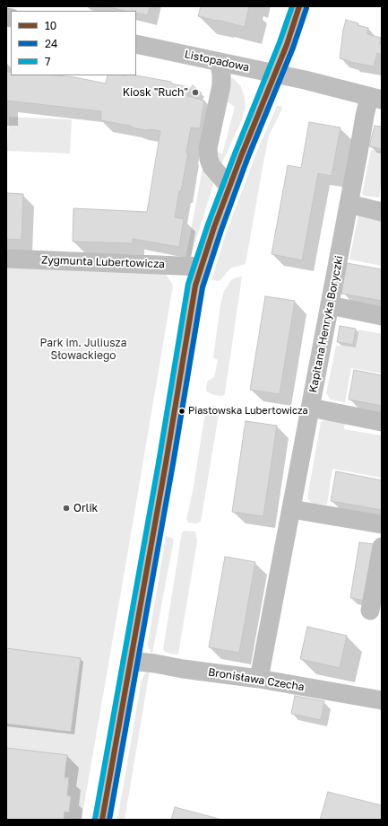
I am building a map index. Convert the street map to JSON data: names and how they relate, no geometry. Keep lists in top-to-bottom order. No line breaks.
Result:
{"streets":{"street":["Listopadowa","Zygmunta Lubertowicza","Kapitana Henryka Boryczki","Bronisława Czecha"]},"crossings":[["Listopadowa","Kapitana Henryka Boryczki"],["Kapitana Henryka Boryczki","Bronisława Czecha"]],"parks":["Park im. Juliusza Słowackiego"],"places":["Kiosk \"Ruch\"","Piastowska Lubertowicza","Orlik"],"lines":["transit line 10","transit line 7","transit line 24"],"legend":["10","24","7"]}
